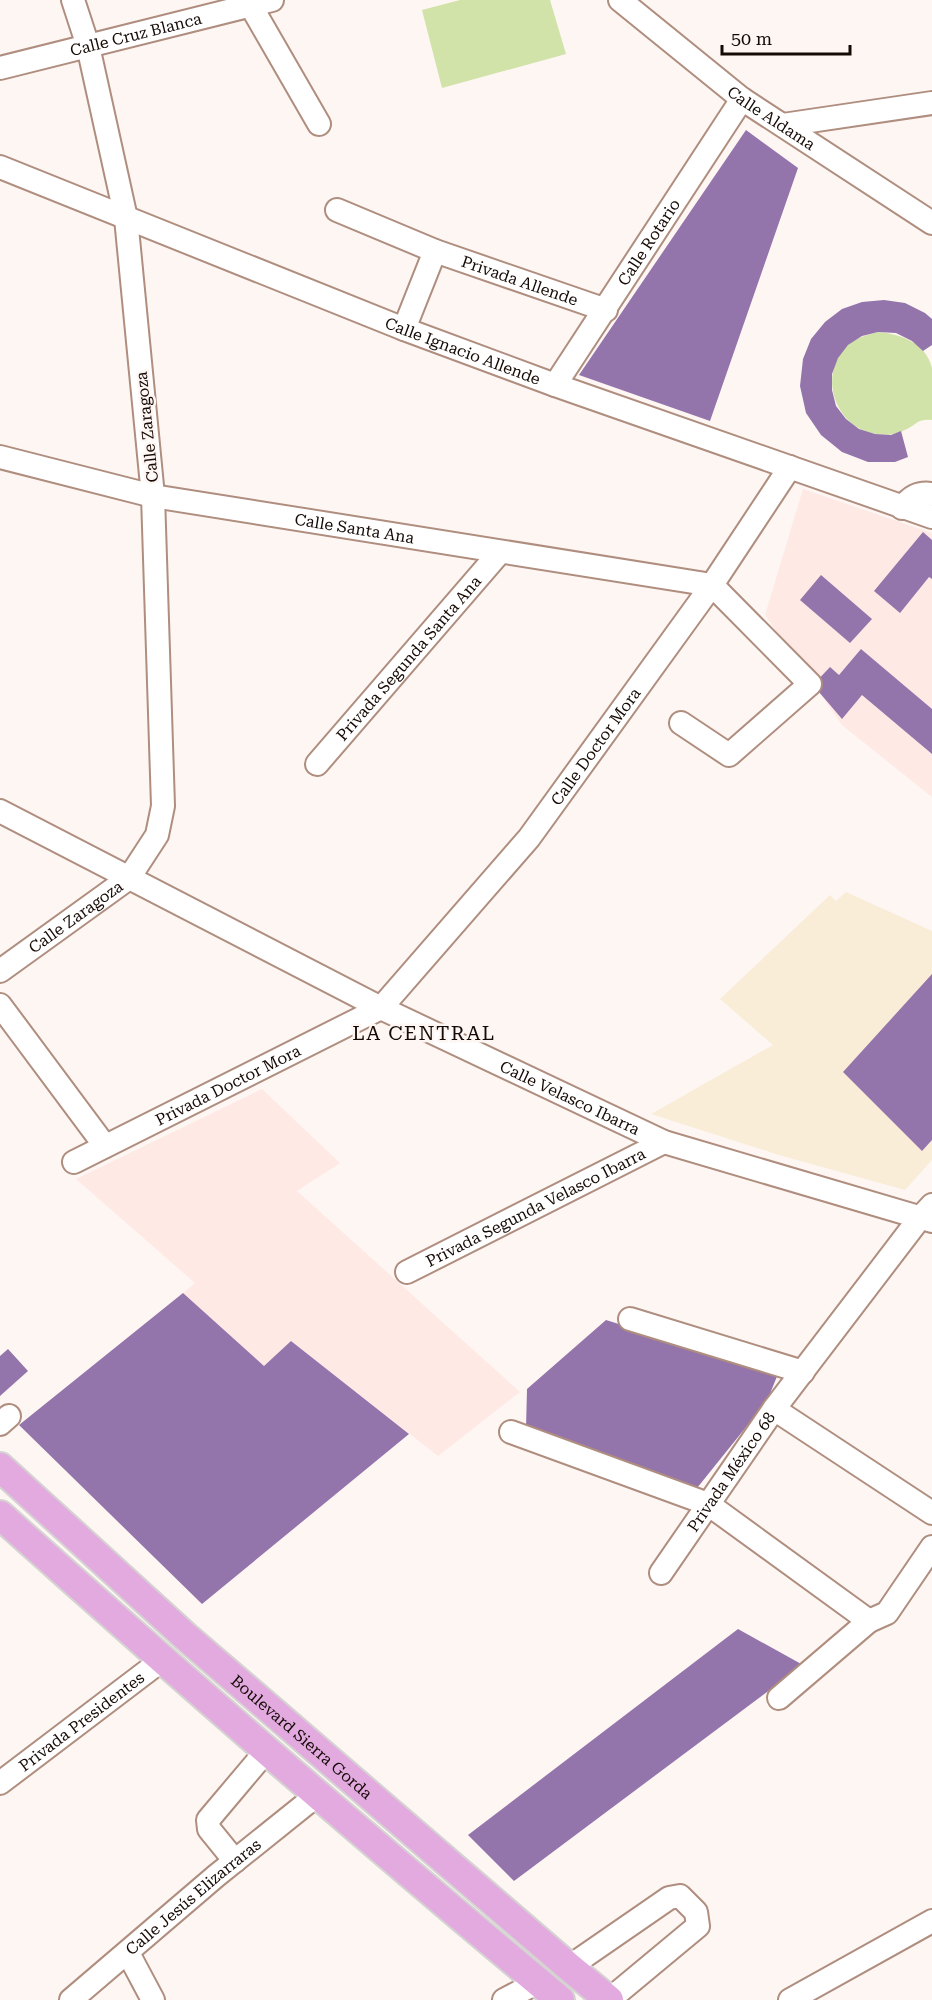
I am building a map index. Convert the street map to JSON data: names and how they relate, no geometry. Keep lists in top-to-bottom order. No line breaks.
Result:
{"streets":{"main road":["Boulevard Sierra Gorda"],"street":["Calle Cruz Blanca","Calle Aldama","Calle Rotario","Privada Allende","Calle Ignacio Allende","Calle Zaragoza","Calle Santa Ana","Privada Segunda Santa Ana","Calle Doctor Mora","Privada Doctor Mora","Calle Velasco Ibarra","Privada Segunda Velasco Ibarra","Privada México 68","Privada Presidentes","Calle Jesús Elizarraras"]},"crossings":[["Calle Cruz Blanca","Calle Zaragoza"],["Calle Aldama","Calle Rotario"],["Calle Rotario","Privada Allende"],["Calle Rotario","Calle Ignacio Allende"],["Calle Ignacio Allende","Calle Zaragoza"],["Calle Ignacio Allende","Calle Doctor Mora"],["Calle Zaragoza","Calle Santa Ana"],["Calle Zaragoza","Calle Velasco Ibarra"],["Calle Santa Ana","Privada Segunda Santa Ana"],["Calle Santa Ana","Calle Doctor Mora"],["Calle Doctor Mora","Privada Doctor Mora"],["Calle Doctor Mora","Calle Velasco Ibarra"],["Privada Doctor Mora","Calle Velasco Ibarra"],["Calle Velasco Ibarra","Privada Segunda Velasco Ibarra"],["Calle Velasco Ibarra","Privada México 68"],["Privada Presidentes","Boulevard Sierra Gorda"],["Boulevard Sierra Gorda","Calle Jesús Elizarraras"]],"districts":["LA CENTRAL"],"scale_bar":"50 m"}
